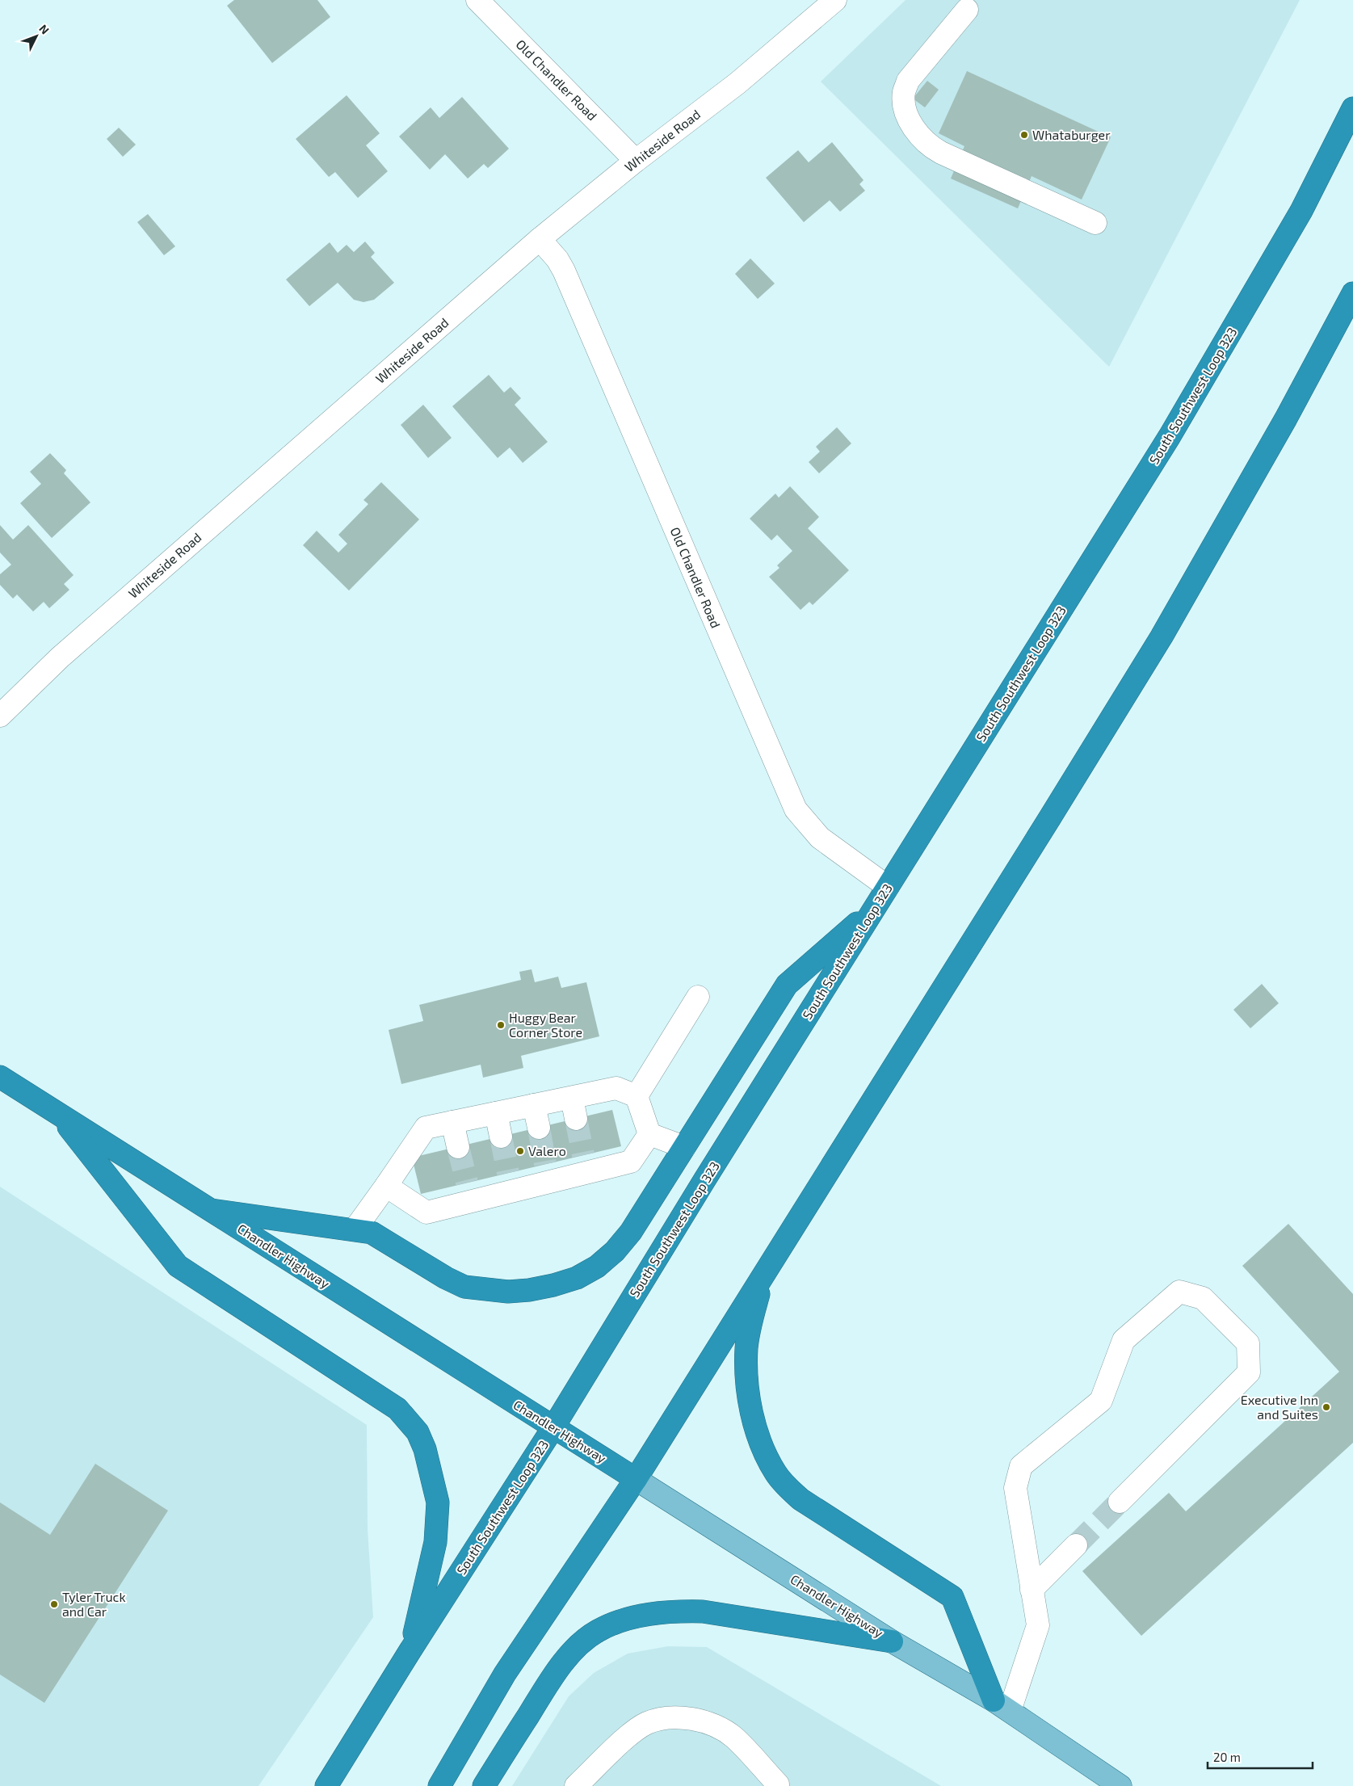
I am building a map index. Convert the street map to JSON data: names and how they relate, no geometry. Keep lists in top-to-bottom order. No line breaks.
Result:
{"streets":{"highway":["South Southwest Loop 323","Chandler Highway"],"street":["Old Chandler Road","Whiteside Road"]},"crossings":[["Old Chandler Road","Whiteside Road"],["Old Chandler Road","South Southwest Loop 323"],["South Southwest Loop 323","Chandler Highway"]],"places":["Whataburger","Huggy Bear Corner Store","Valero","Executive Inn and Suites","Tyler Truck and Car"],"scale_bar":"20 m","north":"top right"}
